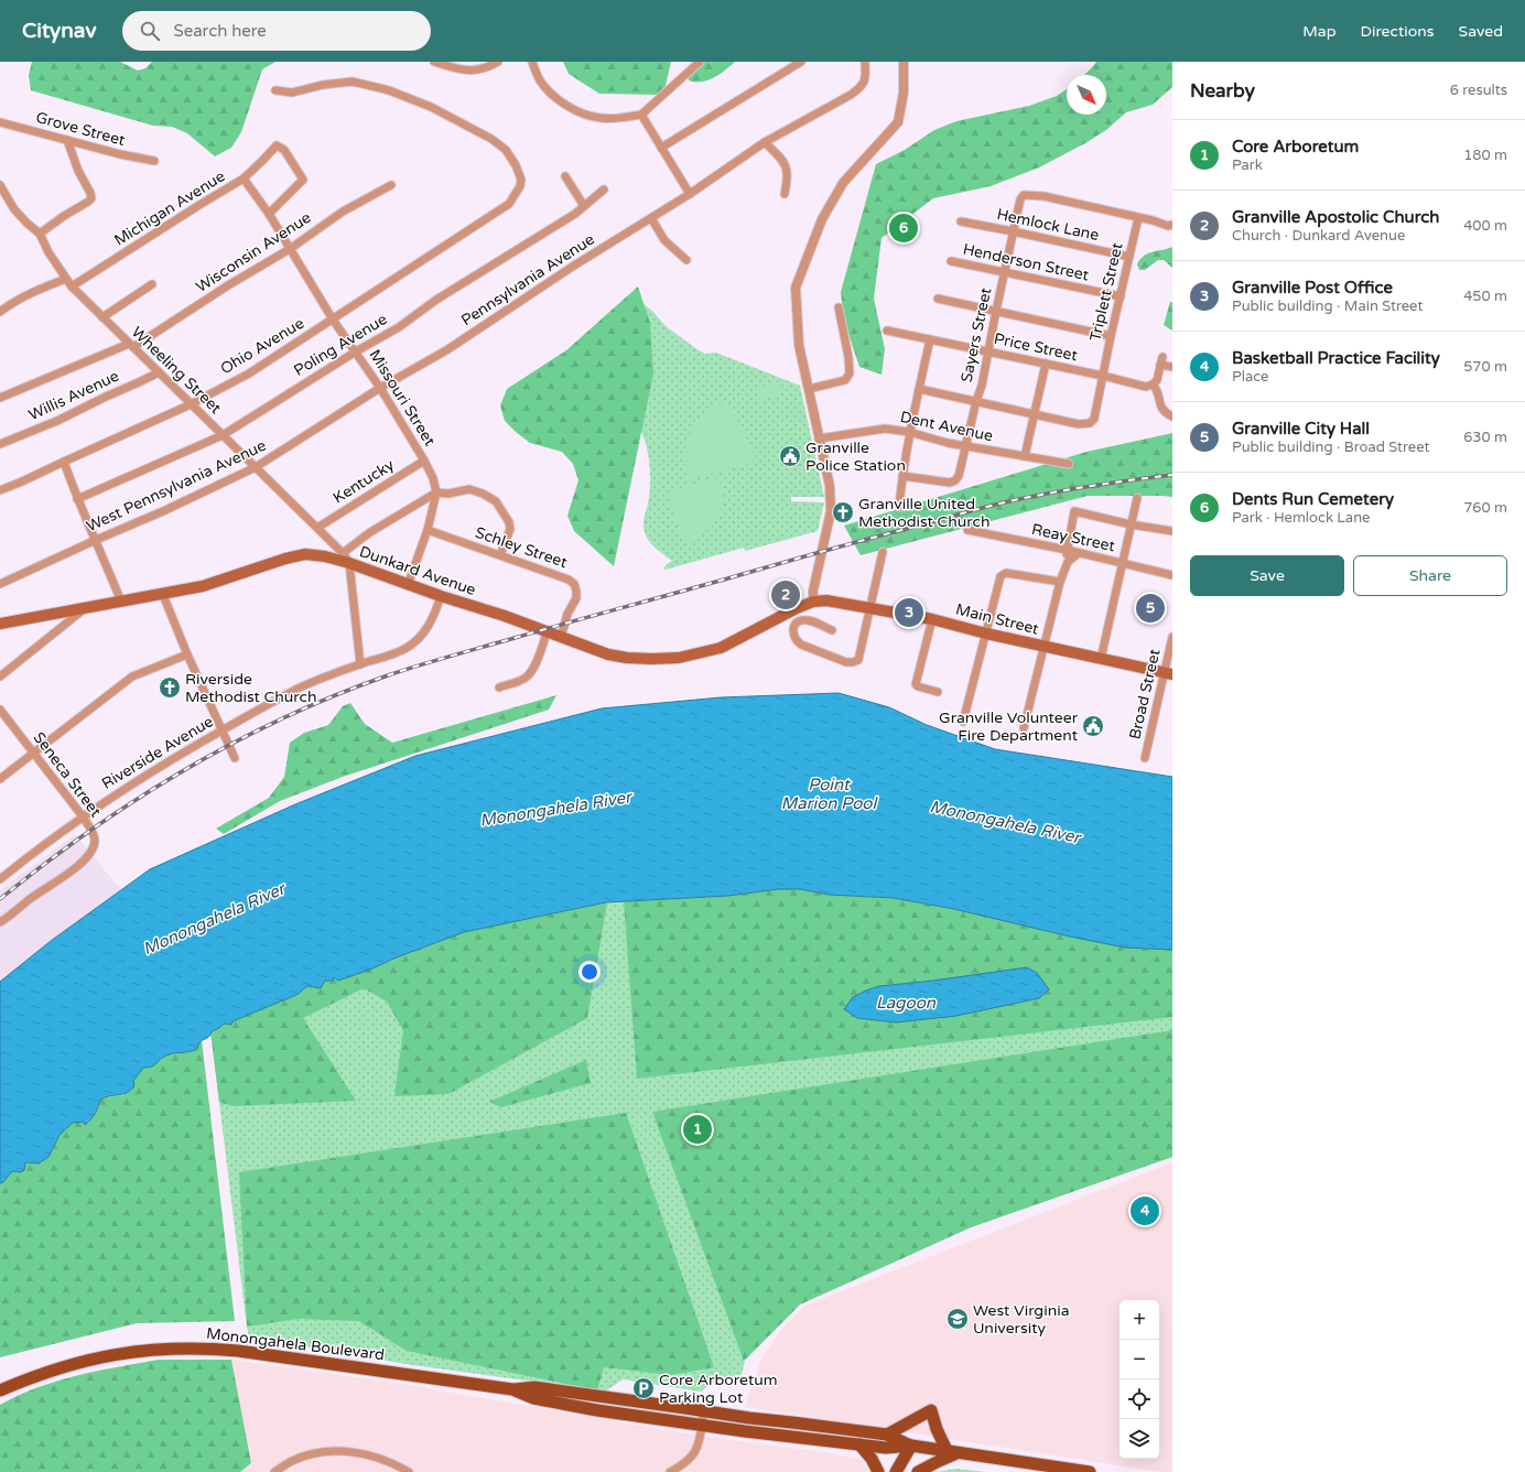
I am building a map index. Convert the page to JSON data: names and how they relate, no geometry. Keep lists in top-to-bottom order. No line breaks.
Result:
{"streets":{"main road":["Dunkard Avenue","Main Street","Monongahela Boulevard"],"street":["Grove Street","Michigan Avenue","Hemlock Lane","Wisconsin Avenue","Henderson Street","Pennsylvania Avenue","Triplett Street","Sayers Street","Poling Avenue","Ohio Avenue","Price Street","Wheeling Street","Willis Avenue","Missouri Street","Dent Avenue","Kentucky","West Pennsylvania Avenue","Reay Street","Schley Street","Broad Street","Riverside Avenue","Seneca Street"]},"crossings":[["Michigan Avenue","Wheeling Street"],["Michigan Avenue","Missouri Street"],["Hemlock Lane","Triplett Street"],["Hemlock Lane","Sayers Street"],["Wisconsin Avenue","Wheeling Street"],["Wisconsin Avenue","Missouri Street"],["Henderson Street","Triplett Street"],["Henderson Street","Sayers Street"],["Pennsylvania Avenue","Missouri Street"],["Pennsylvania Avenue","West Pennsylvania Avenue"],["Triplett Street","Sayers Street"],["Triplett Street","Price Street"],["Sayers Street","Price Street"],["Sayers Street","Dent Avenue"],["Poling Avenue","Wheeling Street"],["Poling Avenue","Missouri Street"],["Ohio Avenue","Wheeling Street"],["Ohio Avenue","Missouri Street"],["Wheeling Street","Willis Avenue"],["Wheeling Street","Kentucky"],["Wheeling Street","West Pennsylvania Avenue"],["Wheeling Street","Dunkard Avenue"],["Missouri Street","Kentucky"],["Missouri Street","West Pennsylvania Avenue"],["Schley Street","Dunkard Avenue"],["Dunkard Avenue","Main Street"],["Dunkard Avenue","Riverside Avenue"],["Main Street","Broad Street"],["Riverside Avenue","Seneca Street"]],"water":["Point Marion Pool","Monongahela River","Lagoon"],"places":{"public building":["Granville Police Station","Granville Volunteer Fire Department"],"church":["Granville United Methodist Church","Riverside Methodist Church"],"school or university":["West Virginia University"],"parking":["Core Arboretum Parking Lot"]},"north":"bottom right","page":{"header":"Citynav","search":"Search here","nav":["Map","Directions","Saved"],"heading":["Nearby","6 results"],"list":[{"mark":"1","name":"Core Arboretum","note":"Park","value":"180 m"},{"mark":"2","name":"Granville Apostolic Church","note":"Church · Dunkard Avenue","value":"400 m"},{"mark":"3","name":"Granville Post Office","note":"Public building · Main Street","value":"450 m"},{"mark":"4","name":"Basketball Practice Facility","note":"Place","value":"570 m"},{"mark":"5","name":"Granville City Hall","note":"Public building · Broad Street","value":"630 m"},{"mark":"6","name":"Dents Run Cemetery","note":"Park · Hemlock Lane","value":"760 m"}],"pins":["6","2","5","3","1","4"],"buttons":["Save","Share"],"map_buttons":["+","−"]}}
